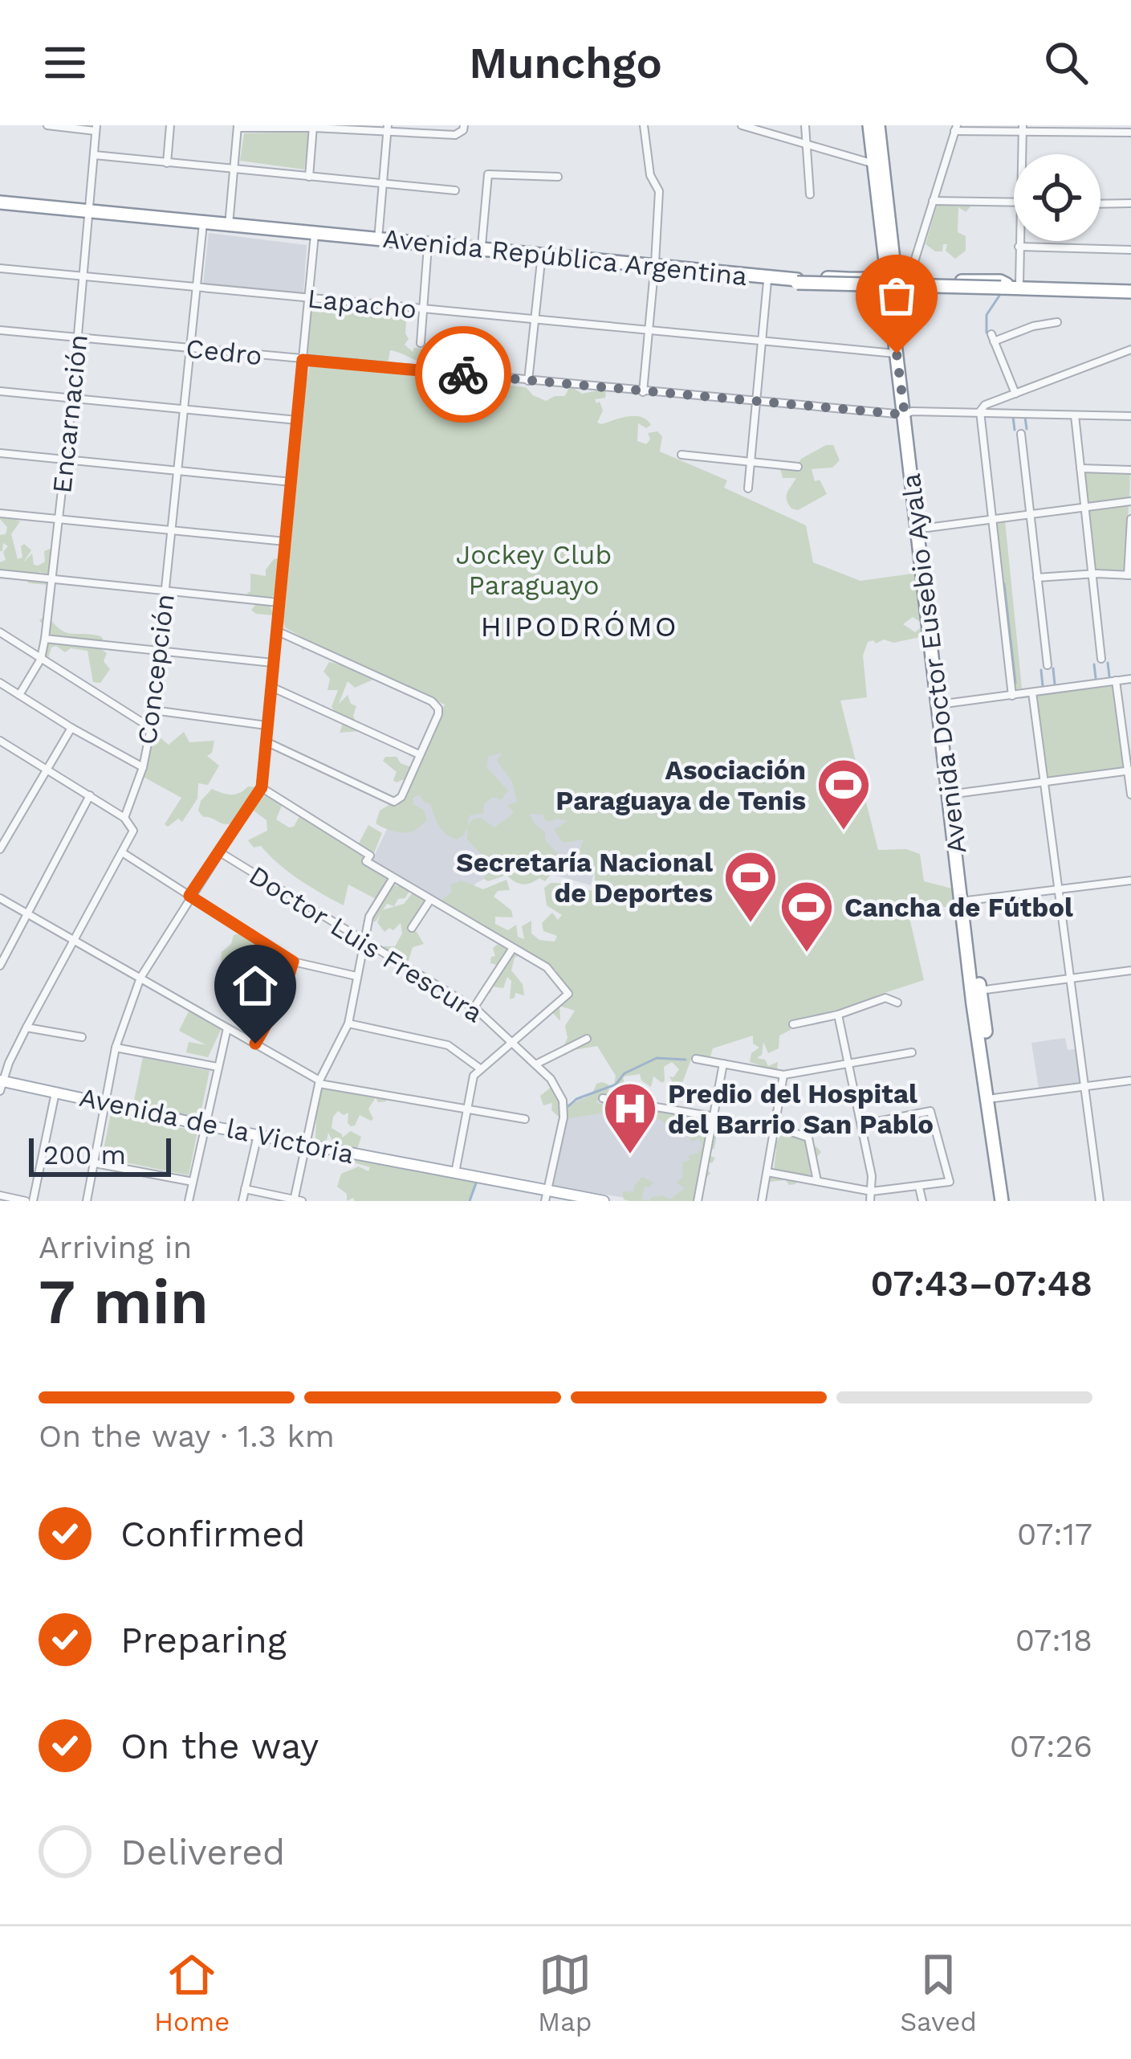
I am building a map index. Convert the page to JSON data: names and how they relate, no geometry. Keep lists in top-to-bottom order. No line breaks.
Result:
{"streets":{"highway":["Avenida República Argentina","Avenida Doctor Eusebio Ayala"],"main road":["Avenida de la Victoria"],"street":["Lapacho","Cedro","Encarnación","Concepción","Doctor Luis Frescura"]},"crossings":[["Avenida República Argentina","Encarnación"],["Avenida República Argentina","Concepción"],["Lapacho","Encarnación"],["Lapacho","Avenida Doctor Eusebio Ayala"],["Lapacho","Concepción"],["Cedro","Encarnación"],["Cedro","Avenida Doctor Eusebio Ayala"],["Cedro","Concepción"],["Concepción","Avenida de la Victoria"],["Doctor Luis Frescura","Avenida de la Victoria"]],"districts":["HIPODRÓMO"],"parks":["Jockey Club Paraguayo"],"places":{"sports":["Asociación Paraguaya de Tenis","Secretaría Nacional de Deportes","Cancha de Fútbol"],"hospital":["Predio del Hospital del Barrio San Pablo"]},"scale_bar":"200 m","page":{"header":"Munchgo","scale":"200 m","heading":["7 min","Arriving in","07:43–07:48"],"bar":"On the way · 1.3 km","list":[["Confirmed","07:17"],["Preparing","07:18"],["On the way","07:26"],"Delivered"],"tabs":["Home","Map","Saved"]}}
